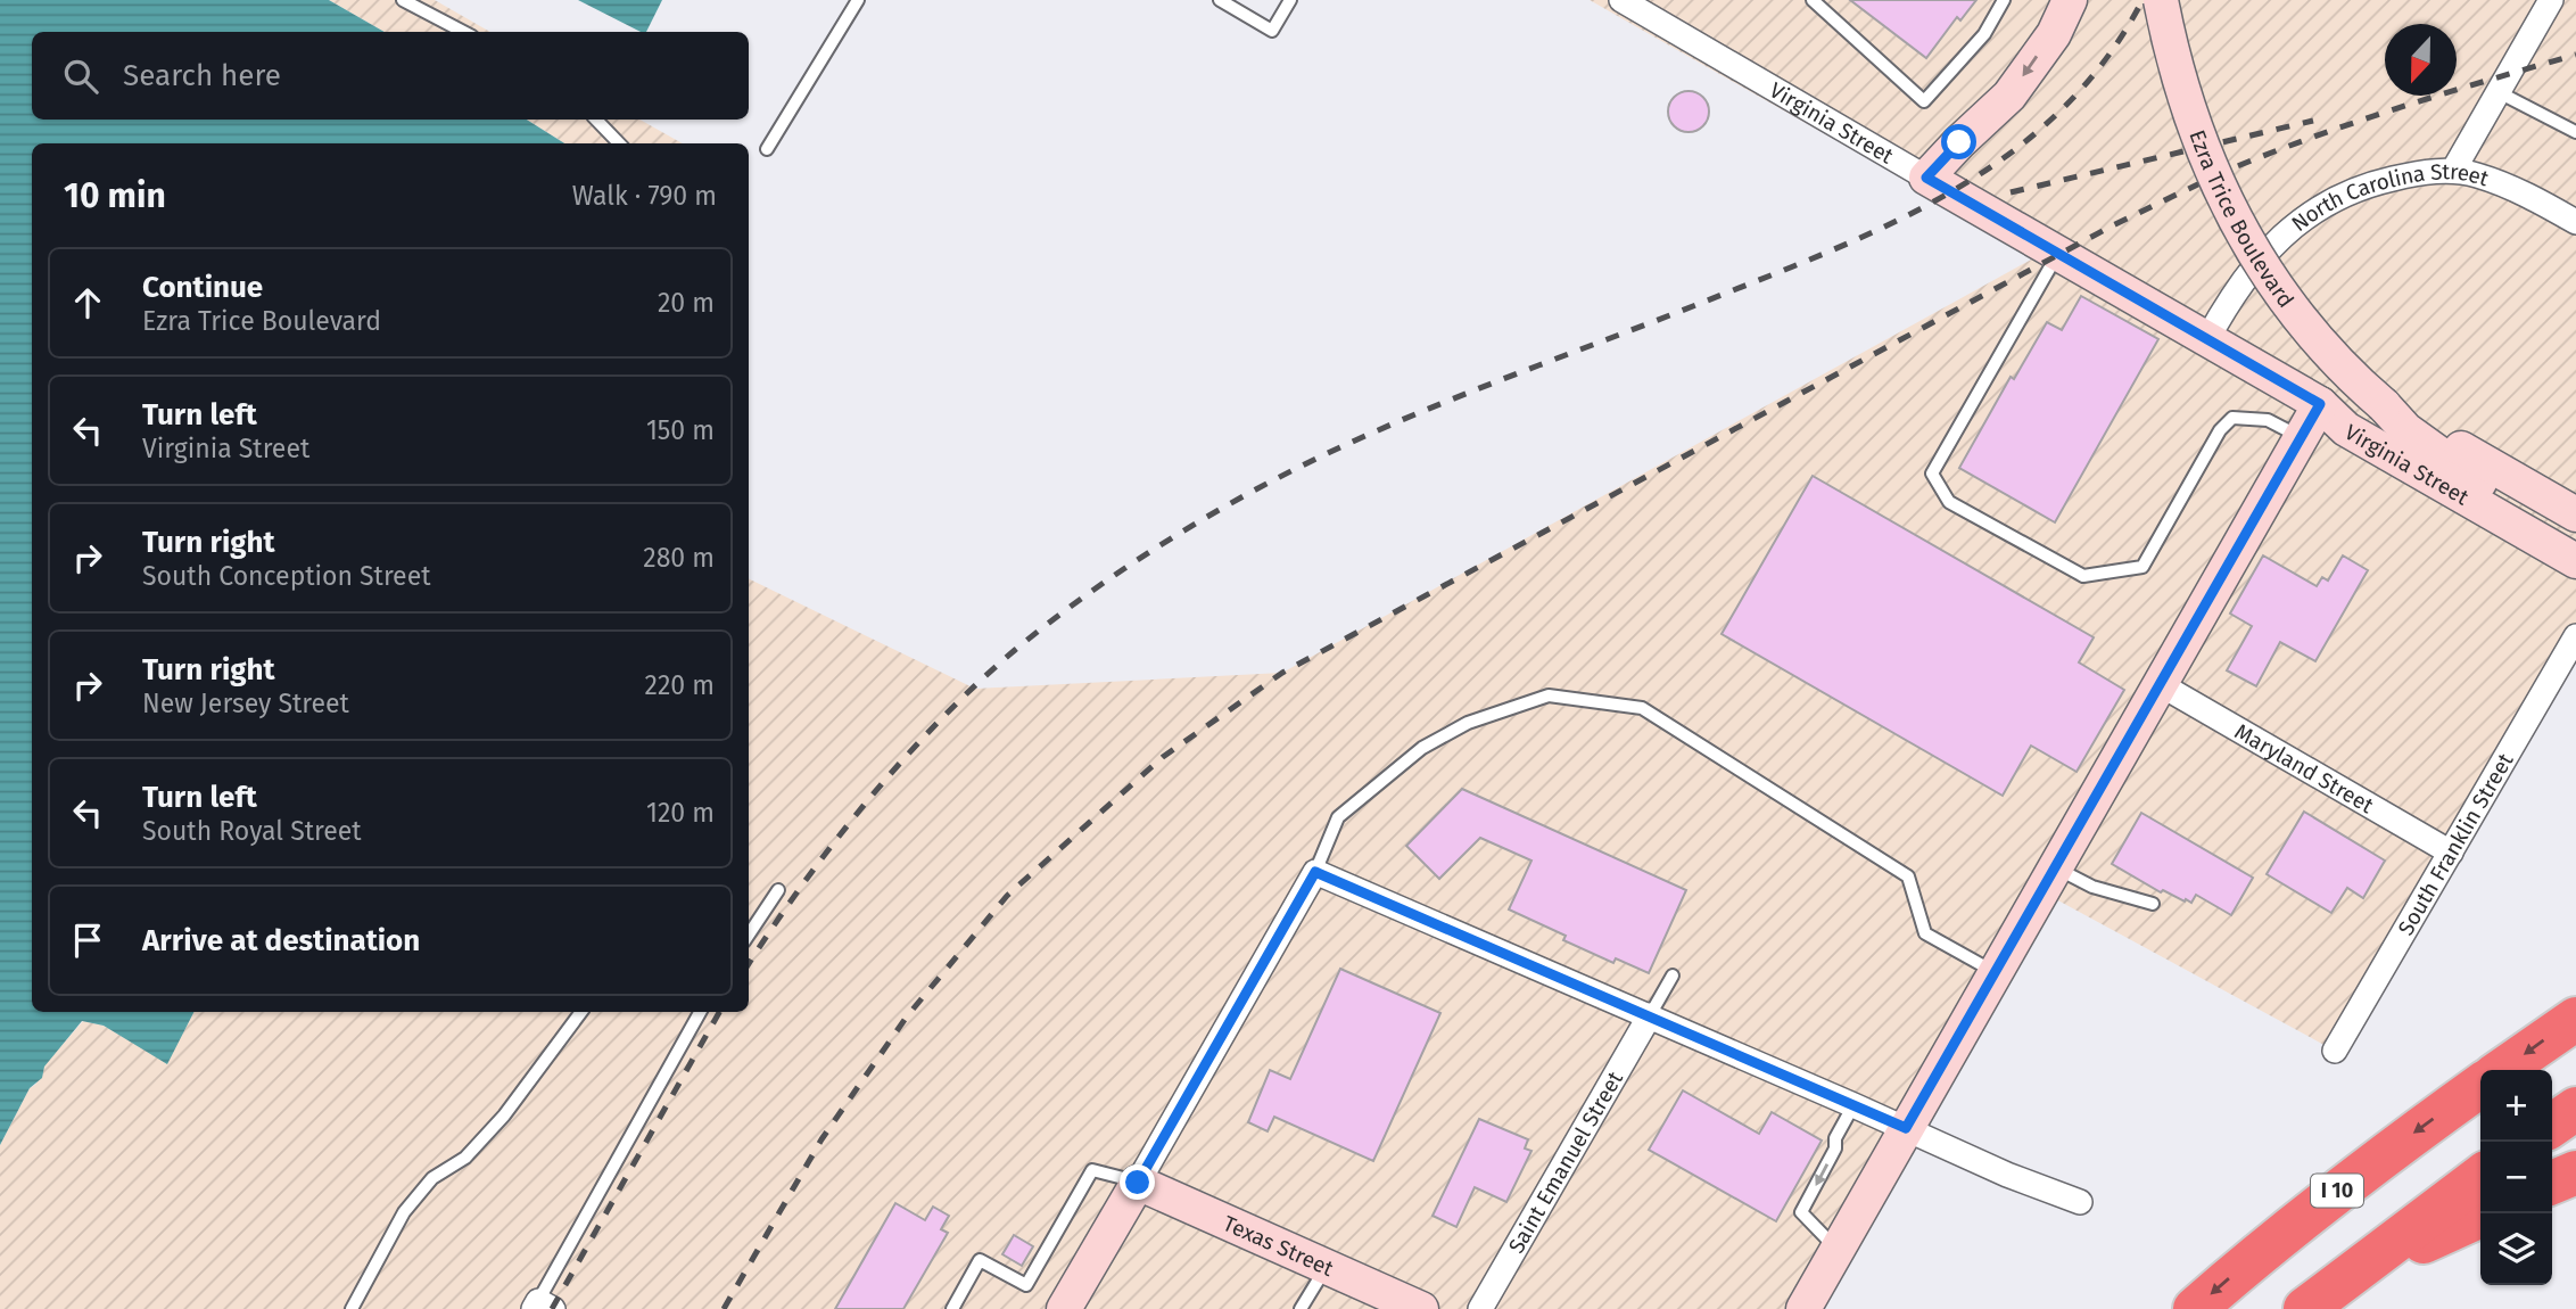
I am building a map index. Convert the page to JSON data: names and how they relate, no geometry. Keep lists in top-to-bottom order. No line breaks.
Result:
{"streets":{"highway":["I 10"],"street":["Virginia Street","North Carolina Street","Ezra Trice Boulevard","Maryland Street","South Franklin Street","Saint Emanuel Street","Texas Street"]},"crossings":[["Virginia Street","North Carolina Street"],["Maryland Street","South Franklin Street"]],"north":"bottom","page":{"search":"Search here","heading":["10 min","Walk · 790 m"],"list":[["Continue","Ezra Trice Boulevard","20 m"],["Turn left","Virginia Street","150 m"],["Turn right","South Conception Street","280 m"],["Turn right","New Jersey Street","220 m"],["Turn left","South Royal Street","120 m"],"Arrive at destination"],"map_buttons":["+","−"]}}
